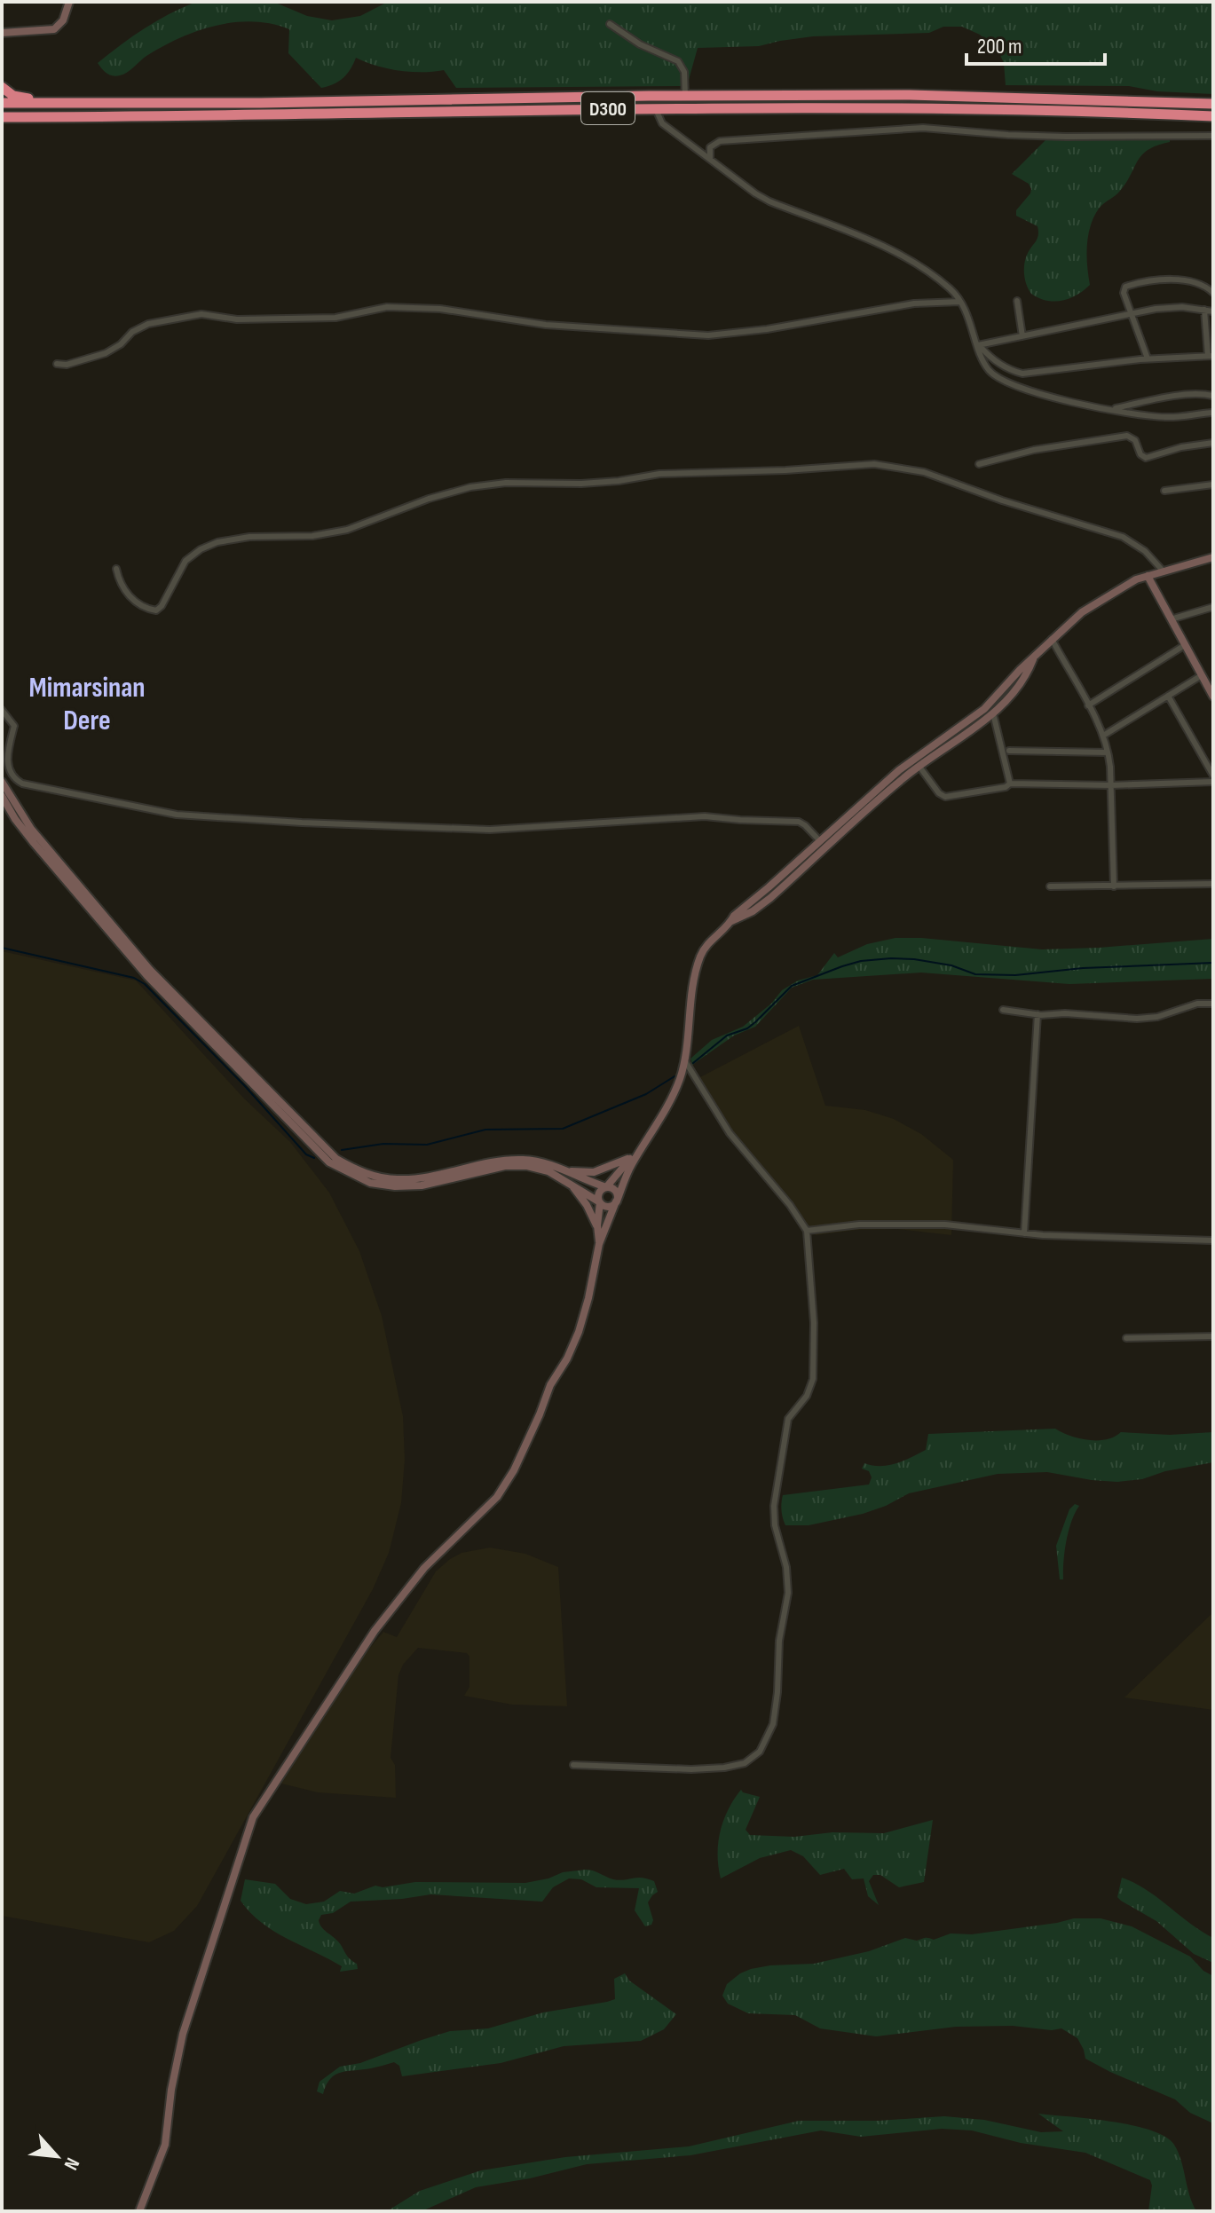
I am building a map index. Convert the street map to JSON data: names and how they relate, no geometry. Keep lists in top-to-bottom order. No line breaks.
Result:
{"streets":{"highway":["D300"]},"districts":["Mimarsinan Dere"],"scale_bar":"200 m","north":"bottom right"}
